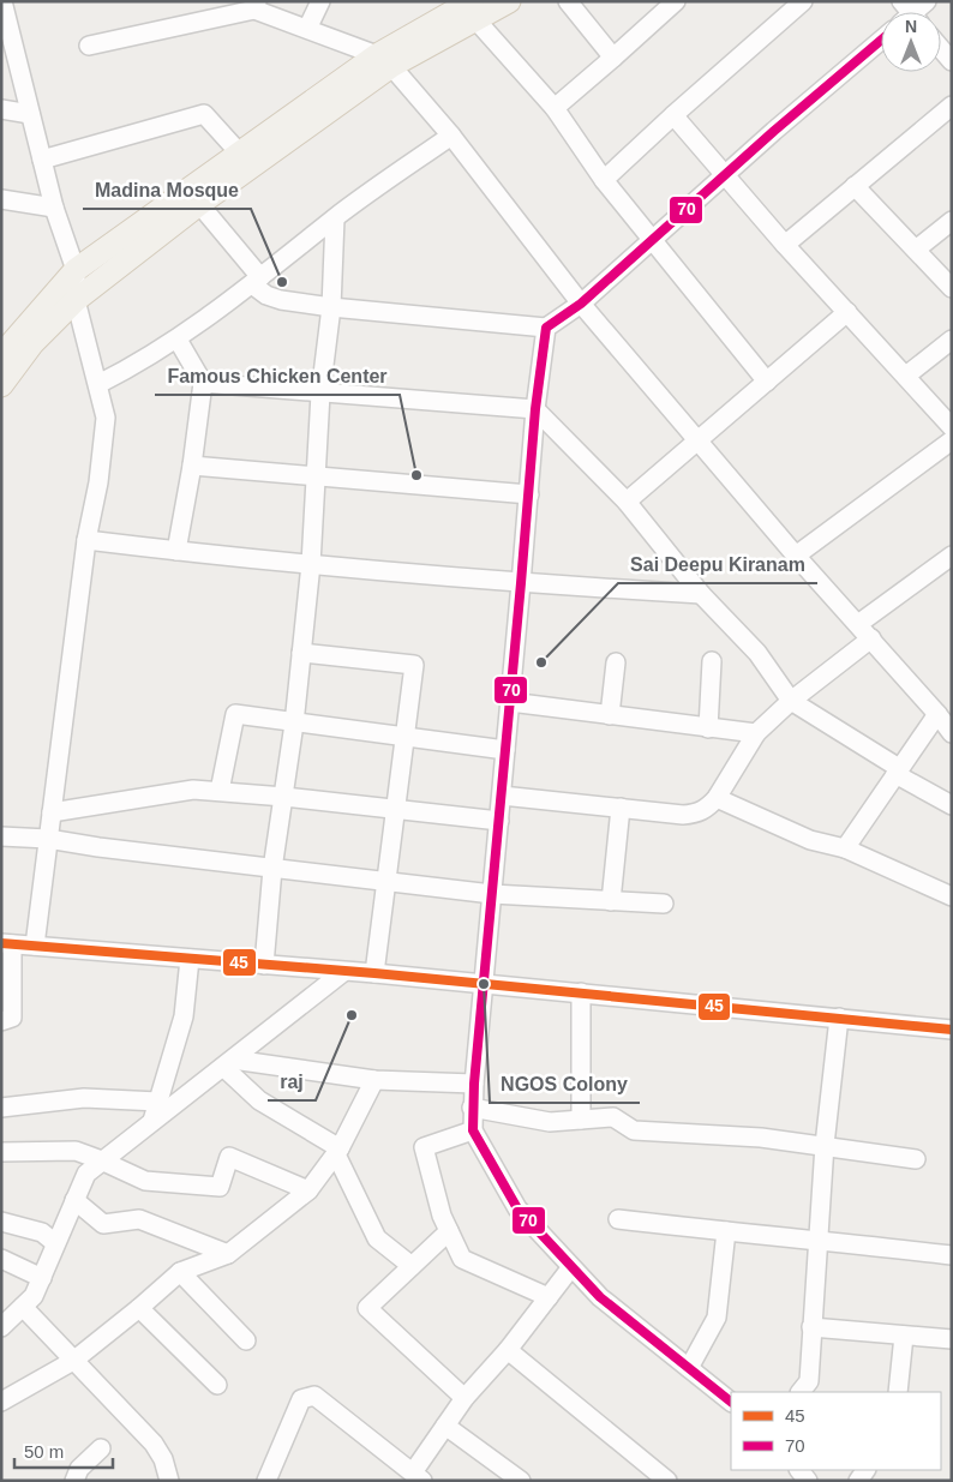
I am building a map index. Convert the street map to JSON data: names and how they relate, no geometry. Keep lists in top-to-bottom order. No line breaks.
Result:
{"places":["Madina Mosque","Famous Chicken Center","Sai Deepu Kiranam","NGOS Colony","raj"],"lines":["transit line 70","transit line 45"],"legend":["45","70"],"scale_bar":"50 m","north":"top"}
